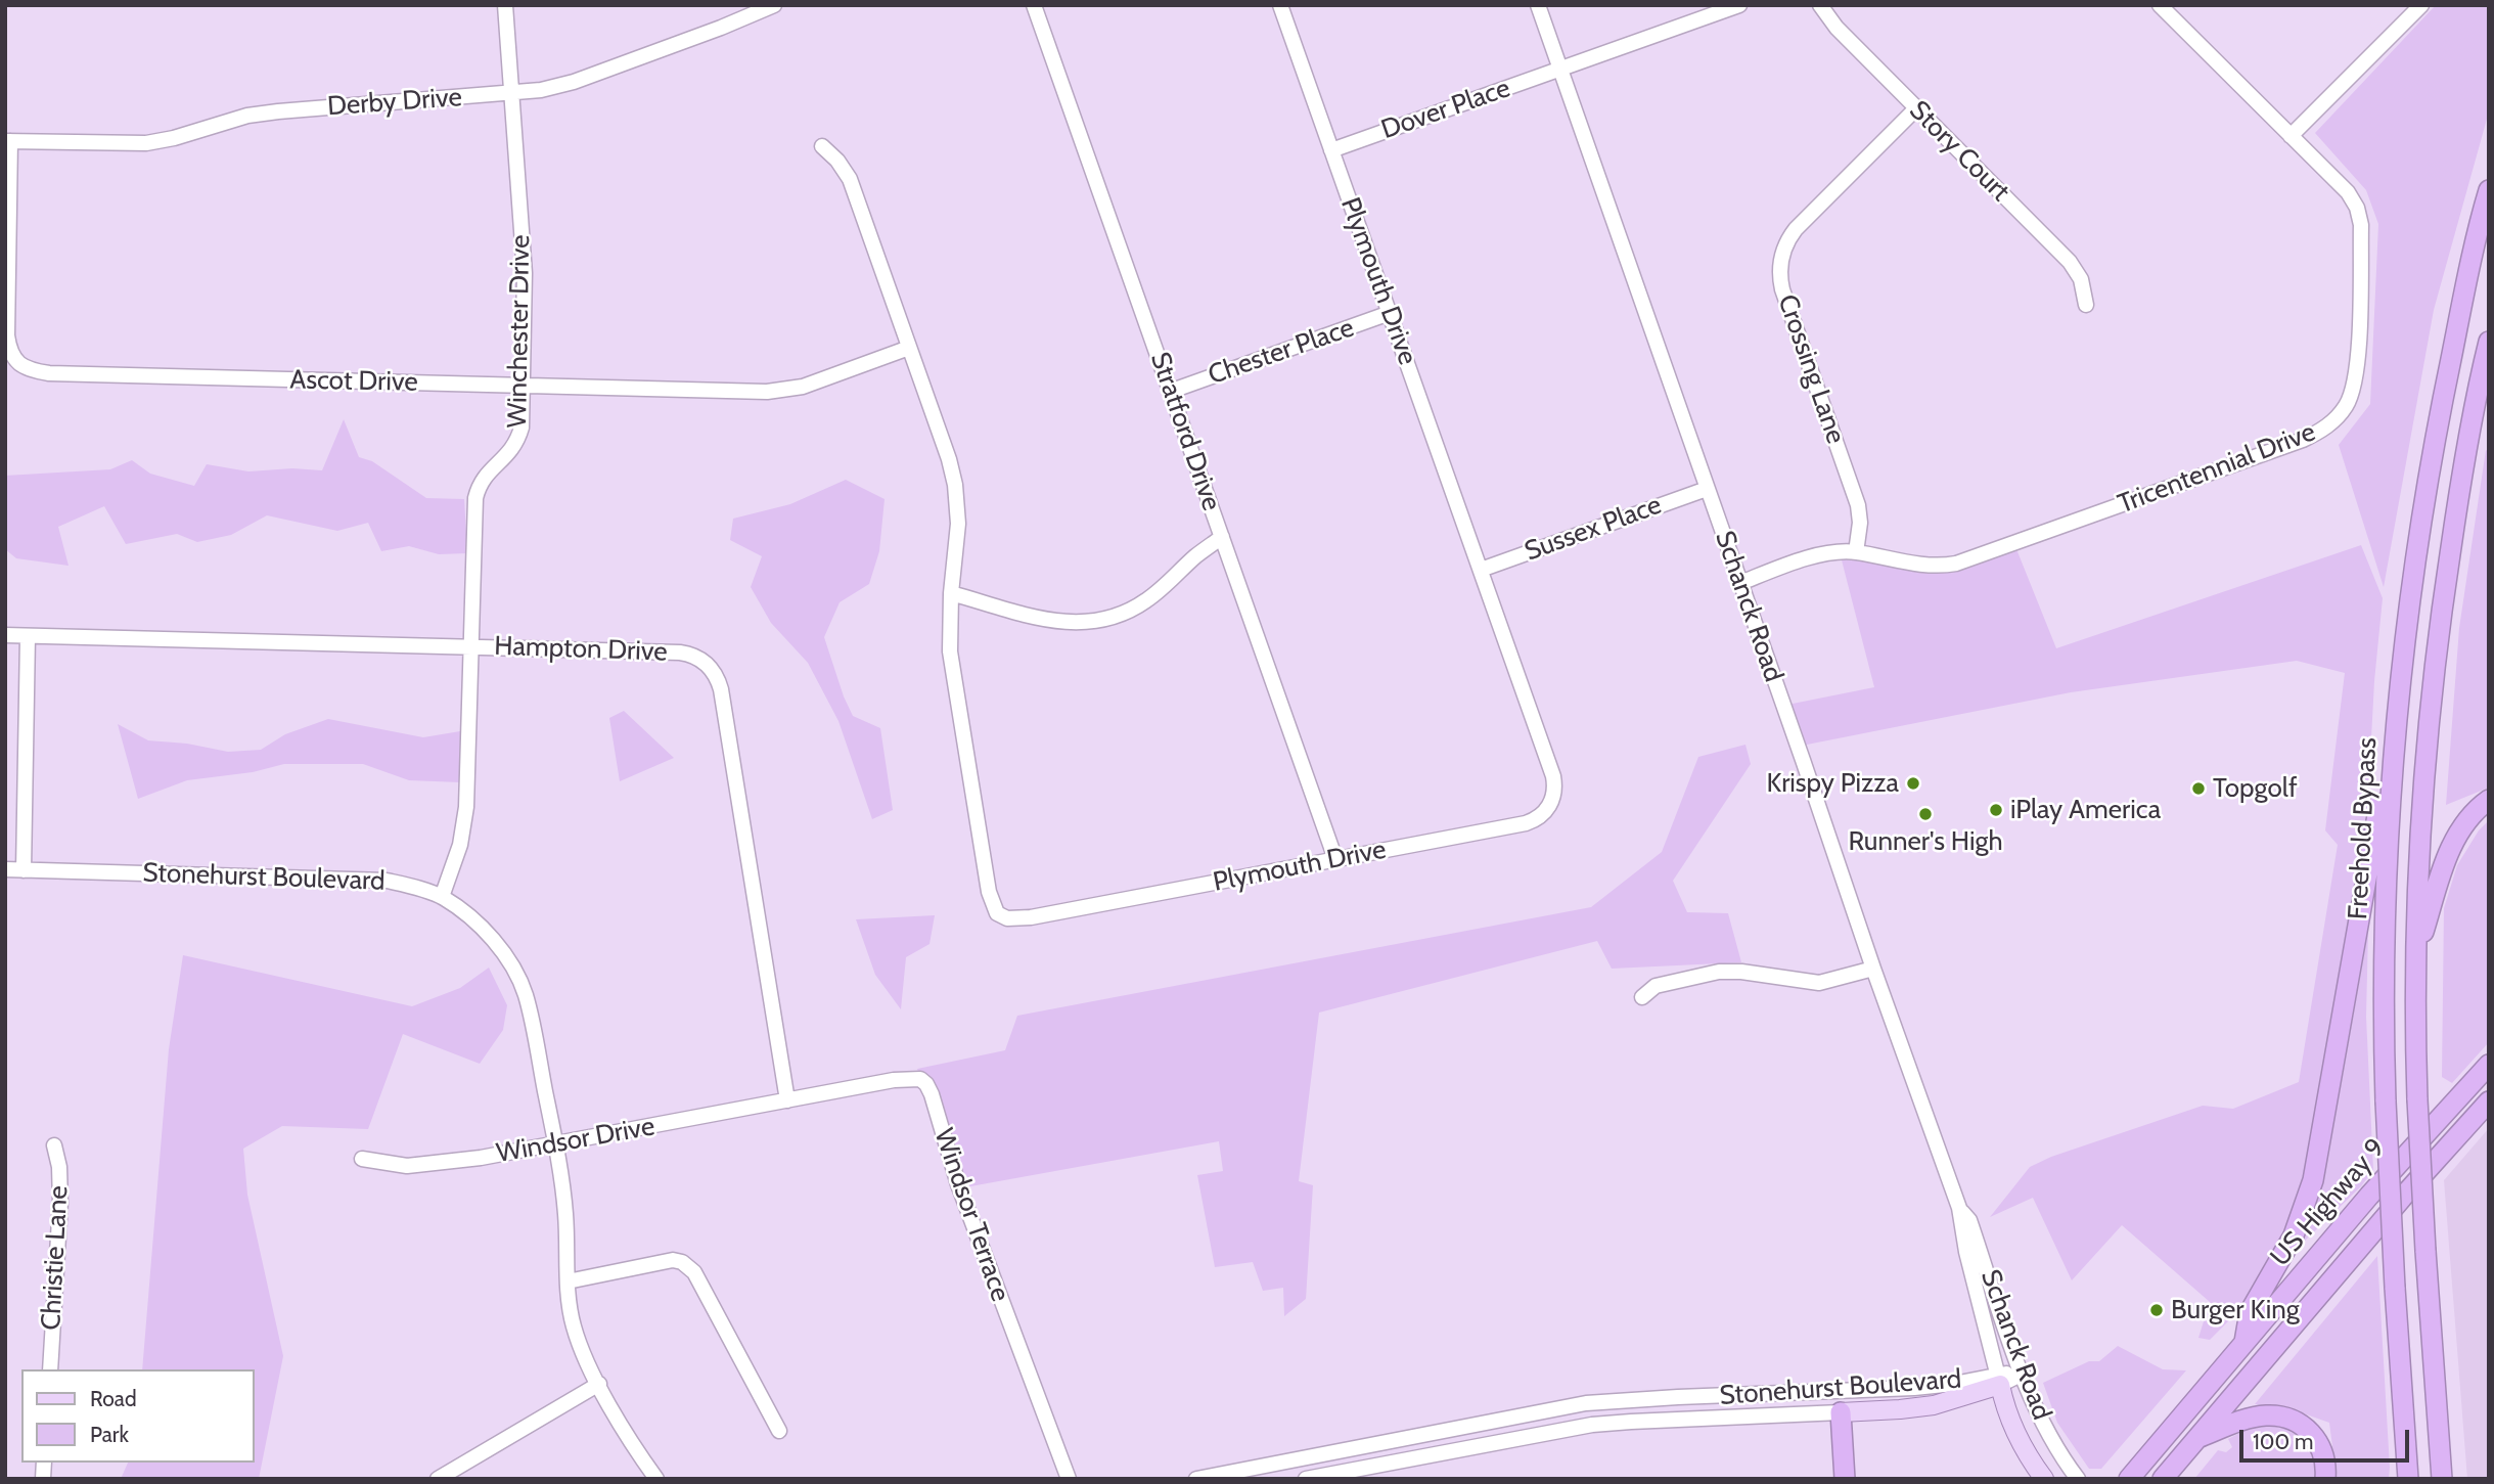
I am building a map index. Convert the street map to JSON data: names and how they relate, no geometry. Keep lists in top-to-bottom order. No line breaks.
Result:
{"streets":{"highway":["Freehold Bypass","US Highway 9"],"main road":["Schanck Road","Stonehurst Boulevard"],"street":["Derby Drive","Dover Place","Story Court","Plymouth Drive","Winchester Drive","Chester Place","Crossing Lane","Ascot Drive","Stratford Drive","Tricentennial Drive","Sussex Place","Hampton Drive","Windsor Drive","Windsor Terrace","Christie Lane"]},"crossings":[["Derby Drive","Winchester Drive"],["Derby Drive","Ascot Drive"],["Dover Place","Plymouth Drive"],["Dover Place","Schanck Road"],["Story Court","Crossing Lane"],["Plymouth Drive","Chester Place"],["Plymouth Drive","Ascot Drive"],["Plymouth Drive","Stratford Drive"],["Plymouth Drive","Sussex Place"],["Winchester Drive","Ascot Drive"],["Winchester Drive","Hampton Drive"],["Winchester Drive","Stonehurst Boulevard"],["Chester Place","Stratford Drive"],["Crossing Lane","Tricentennial Drive"],["Tricentennial Drive","Schanck Road"],["Sussex Place","Schanck Road"],["Schanck Road","Stonehurst Boulevard"],["Hampton Drive","Windsor Drive"],["Hampton Drive","Windsor Terrace"],["Stonehurst Boulevard","Windsor Drive"],["Windsor Drive","Windsor Terrace"]],"places":["Krispy Pizza","Topgolf","iPlay America","Runner's High","Burger King"],"legend":["Road","Park"],"scale_bar":"100 m"}
